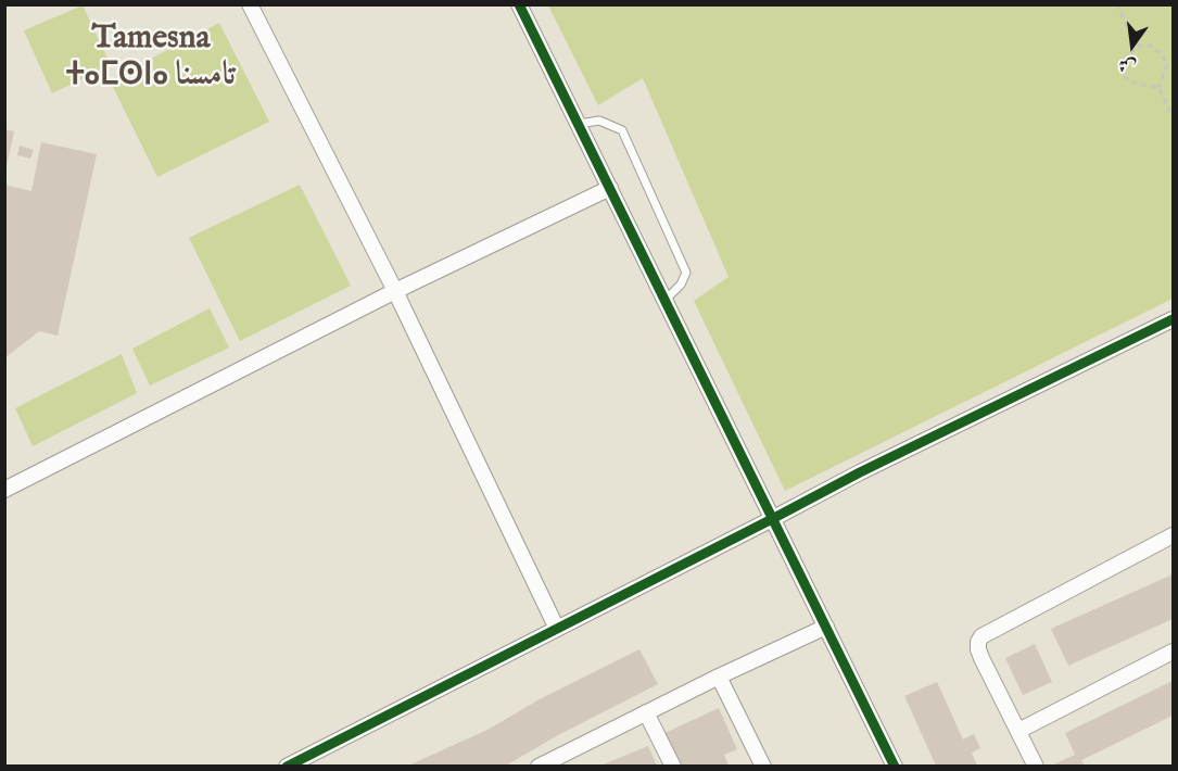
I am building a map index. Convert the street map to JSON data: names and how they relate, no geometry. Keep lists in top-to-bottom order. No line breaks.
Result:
{"districts":["Tamesna ⵜⴰⵎⵙⵏⴰ تامسنا"],"north":"bottom"}
